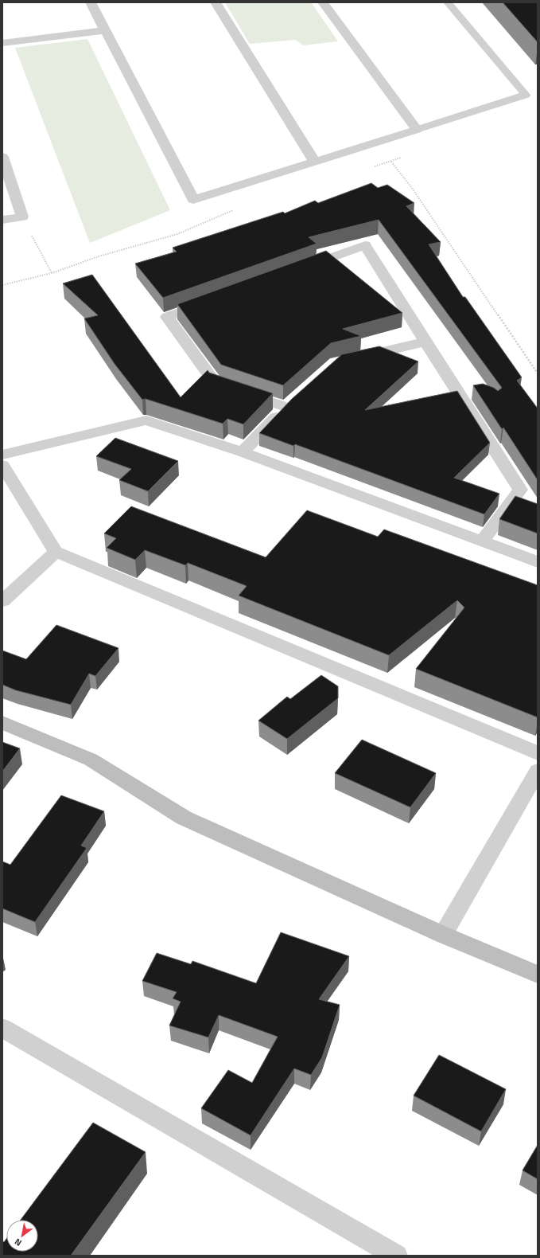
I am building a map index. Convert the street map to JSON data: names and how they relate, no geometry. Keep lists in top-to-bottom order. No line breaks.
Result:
{"north":"bottom left"}
